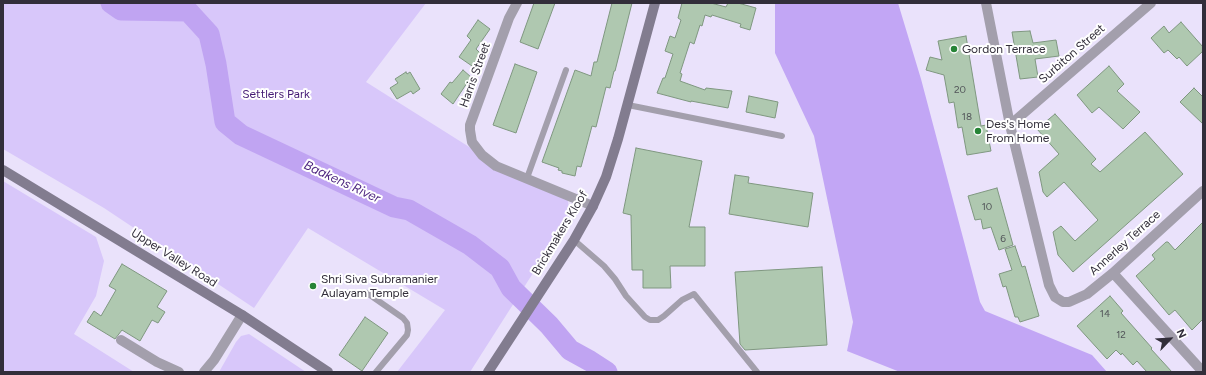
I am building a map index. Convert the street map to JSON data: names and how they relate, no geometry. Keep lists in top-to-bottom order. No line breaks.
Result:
{"streets":{"street":["Surbiton Street","Harris Street","Brickmakers Kloof","Annerley Terrace","Upper Valley Road"]},"crossings":[["Surbiton Street","Annerley Terrace"]],"water":["Baakens River"],"parks":["Settlers Park"],"places":["Gordon Terrace","Des's Home From Home","Shri Siva Subramanier Aulayam Temple"],"house_numbers":["20","18","10","6","14","12"],"north":"top right"}
